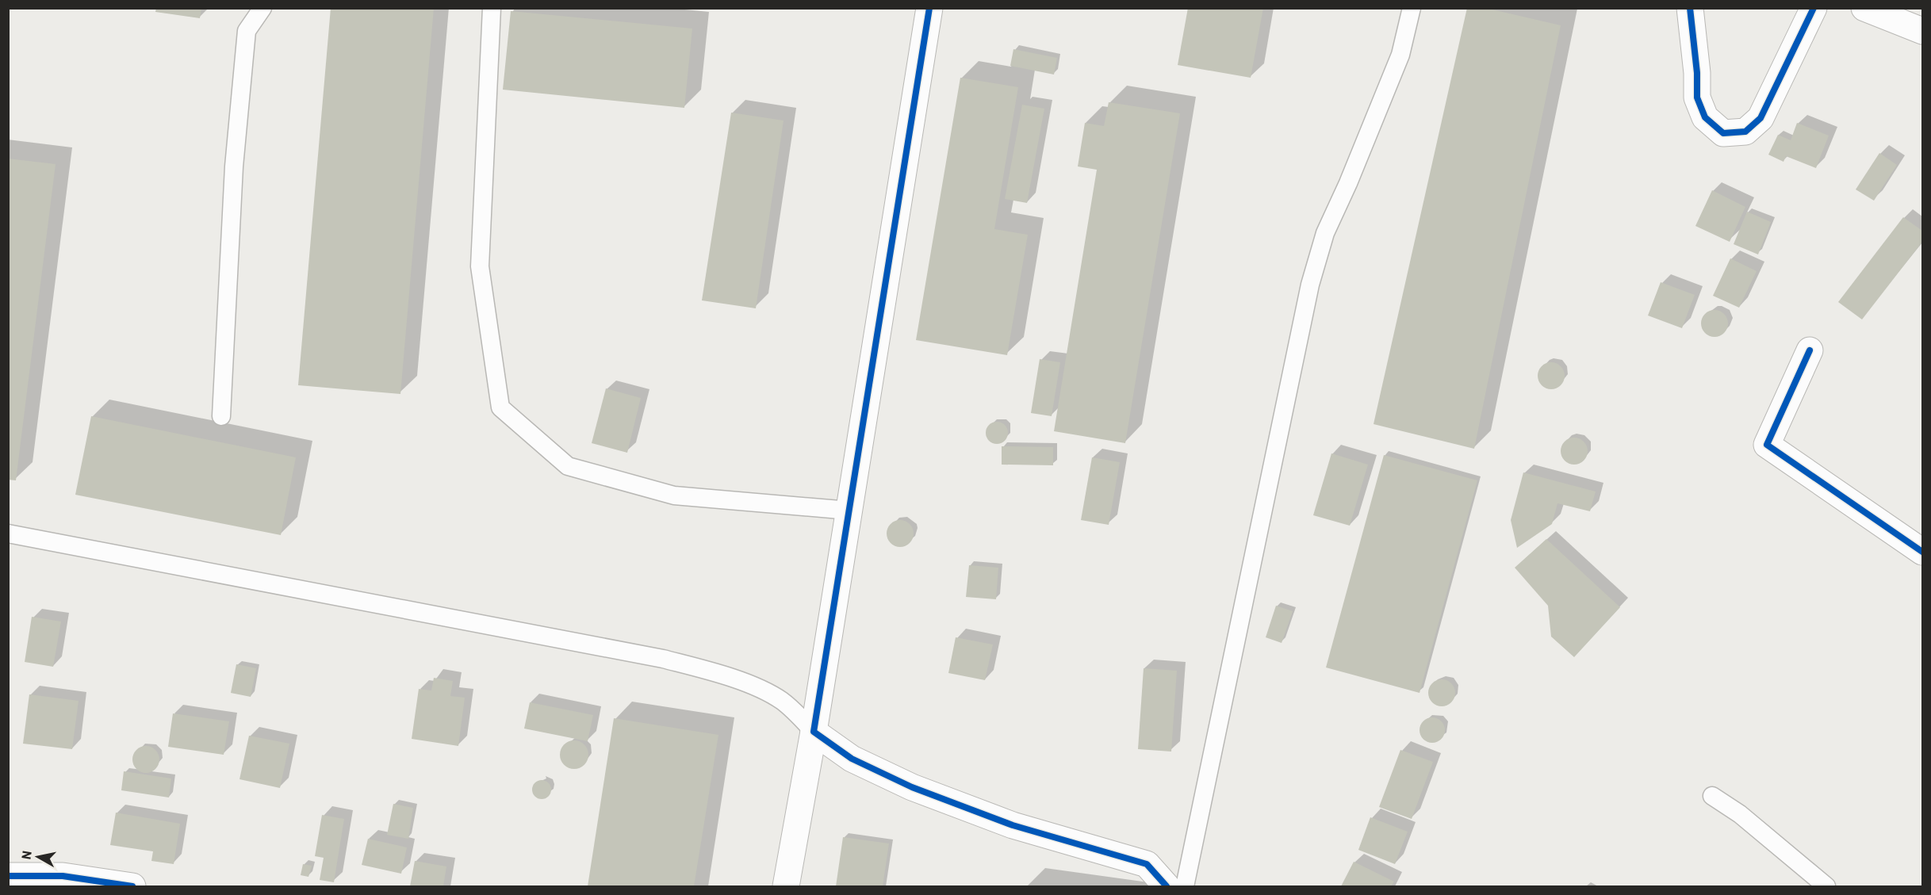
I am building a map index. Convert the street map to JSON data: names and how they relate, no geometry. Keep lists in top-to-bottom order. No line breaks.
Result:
{"north":"left"}
